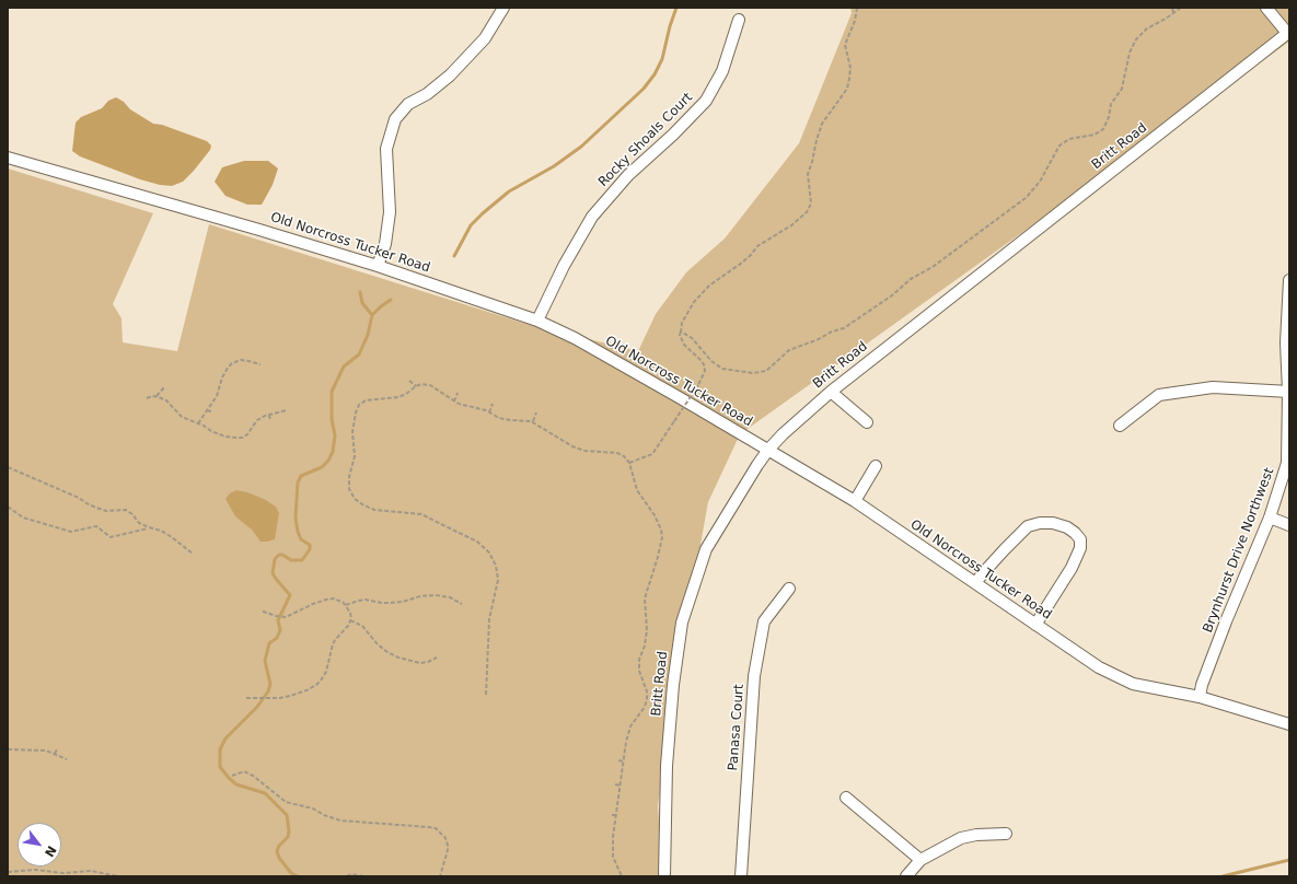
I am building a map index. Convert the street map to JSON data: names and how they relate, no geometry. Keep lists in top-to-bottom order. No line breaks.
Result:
{"streets":{"street":["Rocky Shoals Court","Britt Road","Old Norcross Tucker Road","Brynhurst Drive Northwest","Panasa Court"]},"crossings":[["Rocky Shoals Court","Old Norcross Tucker Road"],["Britt Road","Old Norcross Tucker Road"],["Old Norcross Tucker Road","Brynhurst Drive Northwest"]],"north":"bottom right"}
